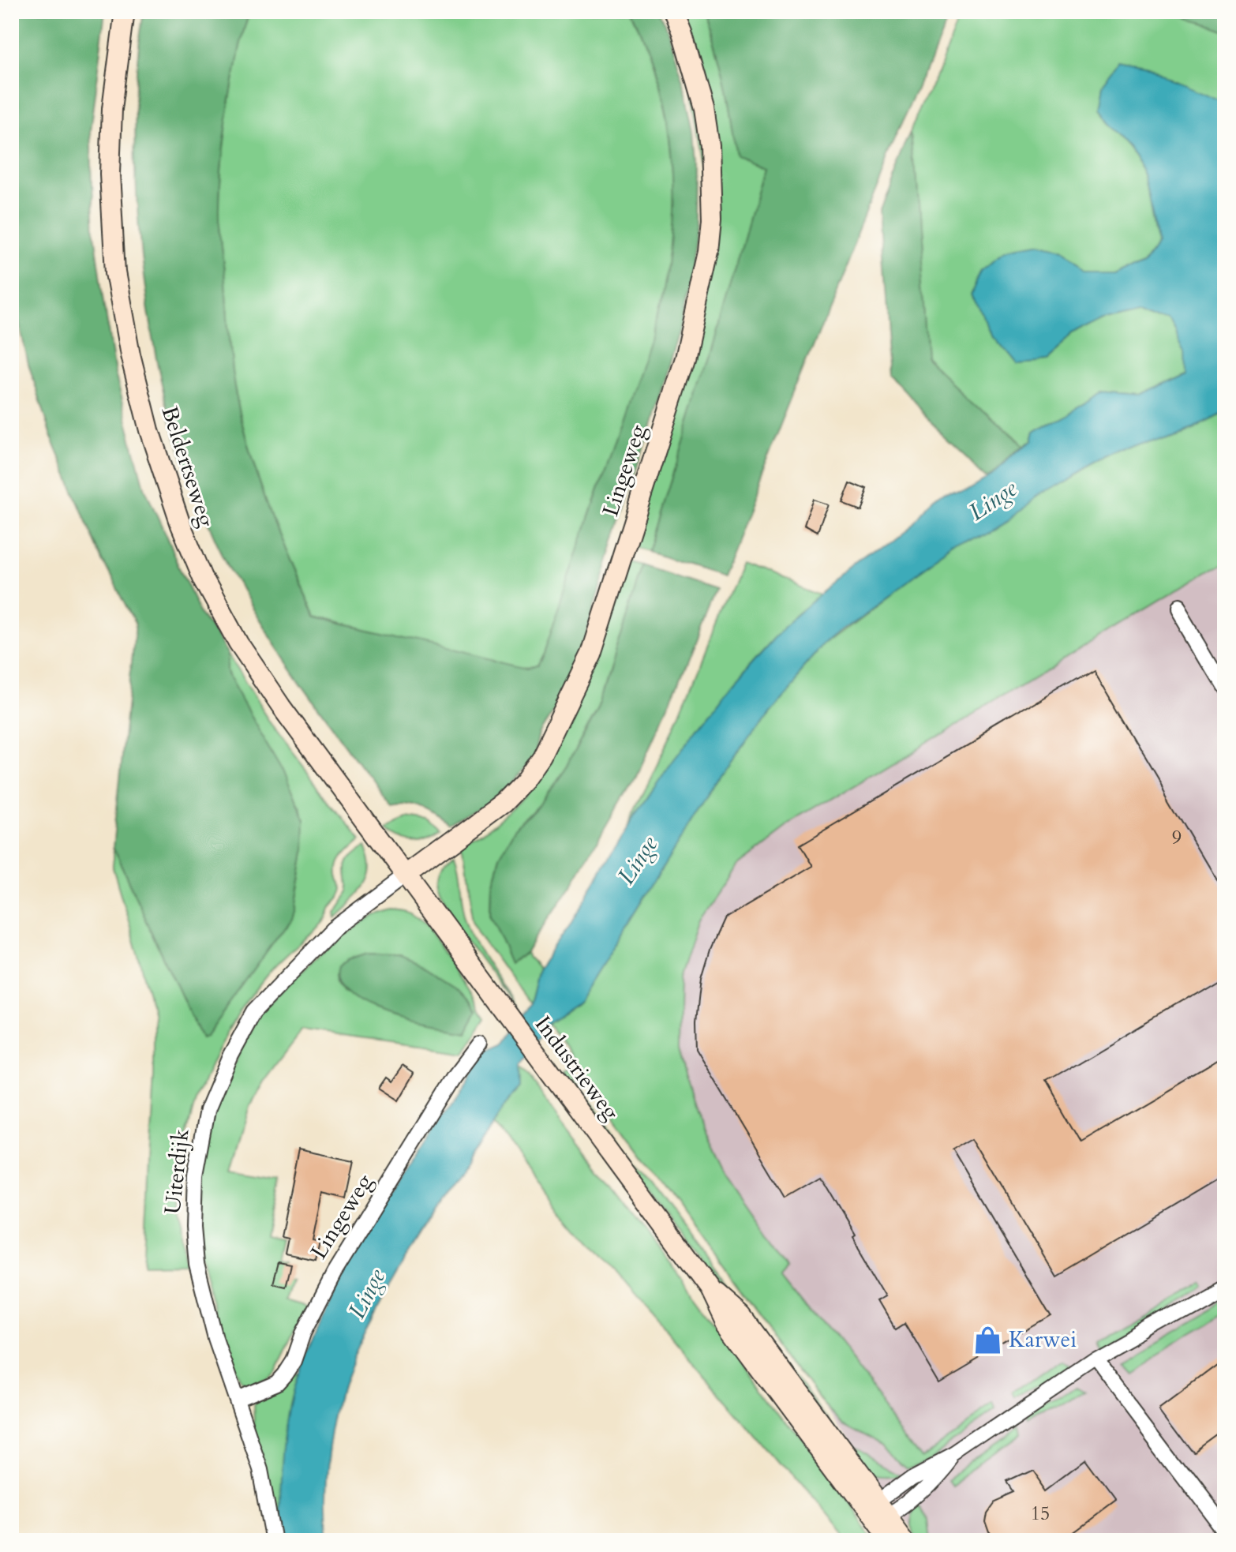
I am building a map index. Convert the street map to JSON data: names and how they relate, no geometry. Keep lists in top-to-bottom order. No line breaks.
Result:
{"streets":{"main road":["Beldertseweg","Lingeweg","Industrieweg"],"street":["Uiterdijk"]},"crossings":[["Beldertseweg","Lingeweg"],["Beldertseweg","Industrieweg"],["Beldertseweg","Uiterdijk"],["Lingeweg","Industrieweg"],["Lingeweg","Uiterdijk"],["Industrieweg","Uiterdijk"]],"water":["Linge"],"places":{"shop":["Karwei"]},"house_numbers":["9","15"]}
